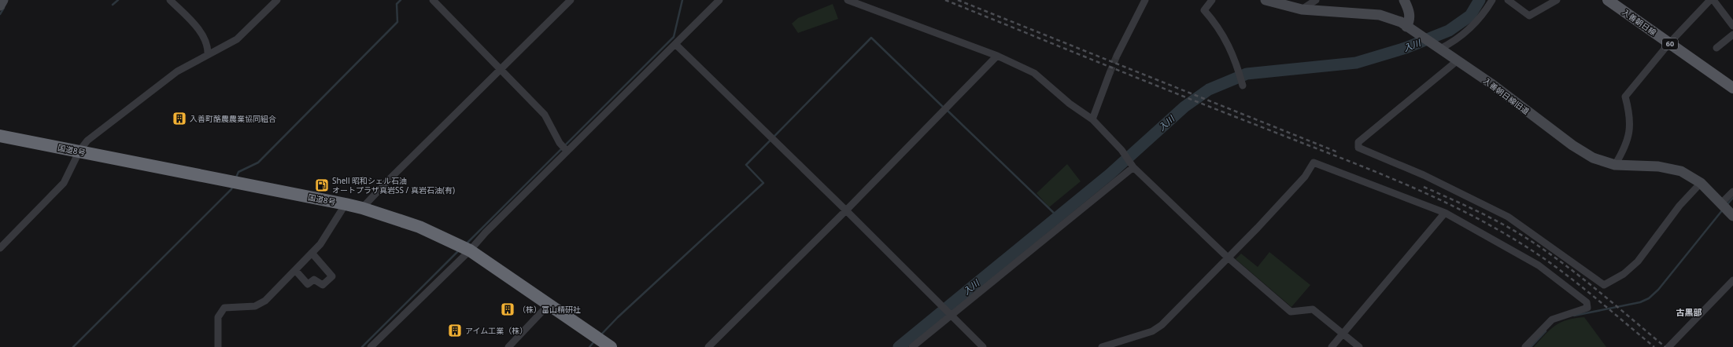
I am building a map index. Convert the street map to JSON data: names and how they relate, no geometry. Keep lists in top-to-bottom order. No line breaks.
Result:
{"streets":{"highway":["国道8号"],"main road":["入善朝日線","60"],"street":["入善朝日線旧道"]},"districts":["古黒部"],"water":["入川"],"places":{"building":["入善町酪農農業協同組合","（株）富山精研社","アイム工業（株）"],"fuel station":["Shell 昭和シェル石油 オートプラザ真岩SS / 真岩石油(有)"]}}
